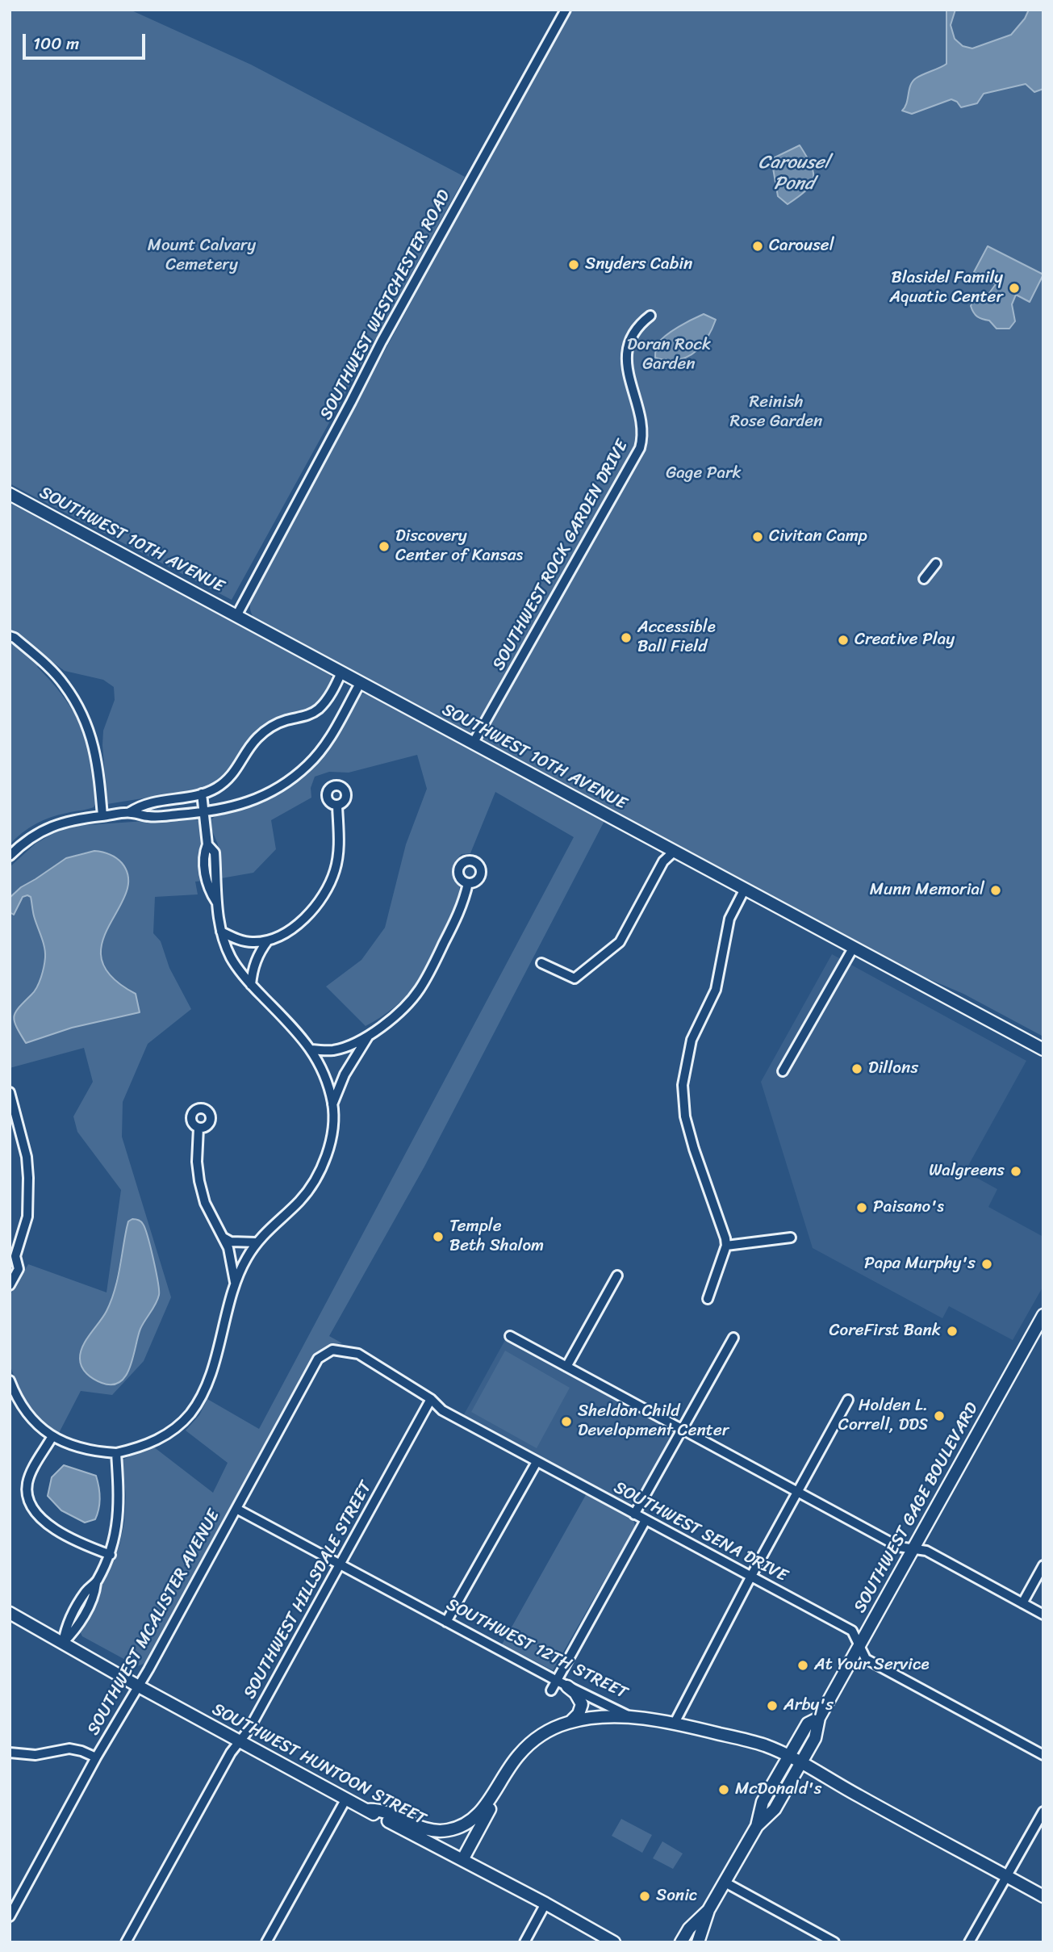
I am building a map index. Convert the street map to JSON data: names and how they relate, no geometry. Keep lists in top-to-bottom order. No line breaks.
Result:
{"streets":{"main road":["SOUTHWEST 10TH AVENUE","SOUTHWEST GAGE BOULEVARD","SOUTHWEST 12TH STREET","SOUTHWEST HUNTOON STREET"],"street":["SOUTHWEST WESTCHESTER ROAD","SOUTHWEST ROCK GARDEN DRIVE","SOUTHWEST SENA DRIVE","SOUTHWEST HILLSDALE STREET","SOUTHWEST MCALISTER AVENUE"]},"crossings":[["SOUTHWEST WESTCHESTER ROAD","SOUTHWEST 10TH AVENUE"],["SOUTHWEST 10TH AVENUE","SOUTHWEST ROCK GARDEN DRIVE"],["SOUTHWEST GAGE BOULEVARD","SOUTHWEST SENA DRIVE"],["SOUTHWEST GAGE BOULEVARD","SOUTHWEST 12TH STREET"],["SOUTHWEST SENA DRIVE","SOUTHWEST HILLSDALE STREET"],["SOUTHWEST SENA DRIVE","SOUTHWEST MCALISTER AVENUE"],["SOUTHWEST HILLSDALE STREET","SOUTHWEST 12TH STREET"],["SOUTHWEST HILLSDALE STREET","SOUTHWEST HUNTOON STREET"],["SOUTHWEST MCALISTER AVENUE","SOUTHWEST 12TH STREET"],["SOUTHWEST MCALISTER AVENUE","SOUTHWEST HUNTOON STREET"]],"water":["Carousel Pond"],"parks":["Mount Calvary Cemetery","Doran Rock Garden","Reinish Rose Garden","Gage Park"],"places":["Carousel","Snyders Cabin","Blasidel Family Aquatic Center","Civitan Camp","Discovery Center of Kansas","Accessible Ball Field","Creative Play","Munn Memorial","Dillons","Walgreens","Paisano's","Temple Beth Shalom","Papa Murphy's","CoreFirst Bank","Holden L. Correll, DDS","Sheldon Child Development Center","At Your Service","Arby's","McDonald's","Sonic"],"scale_bar":"100 m"}
